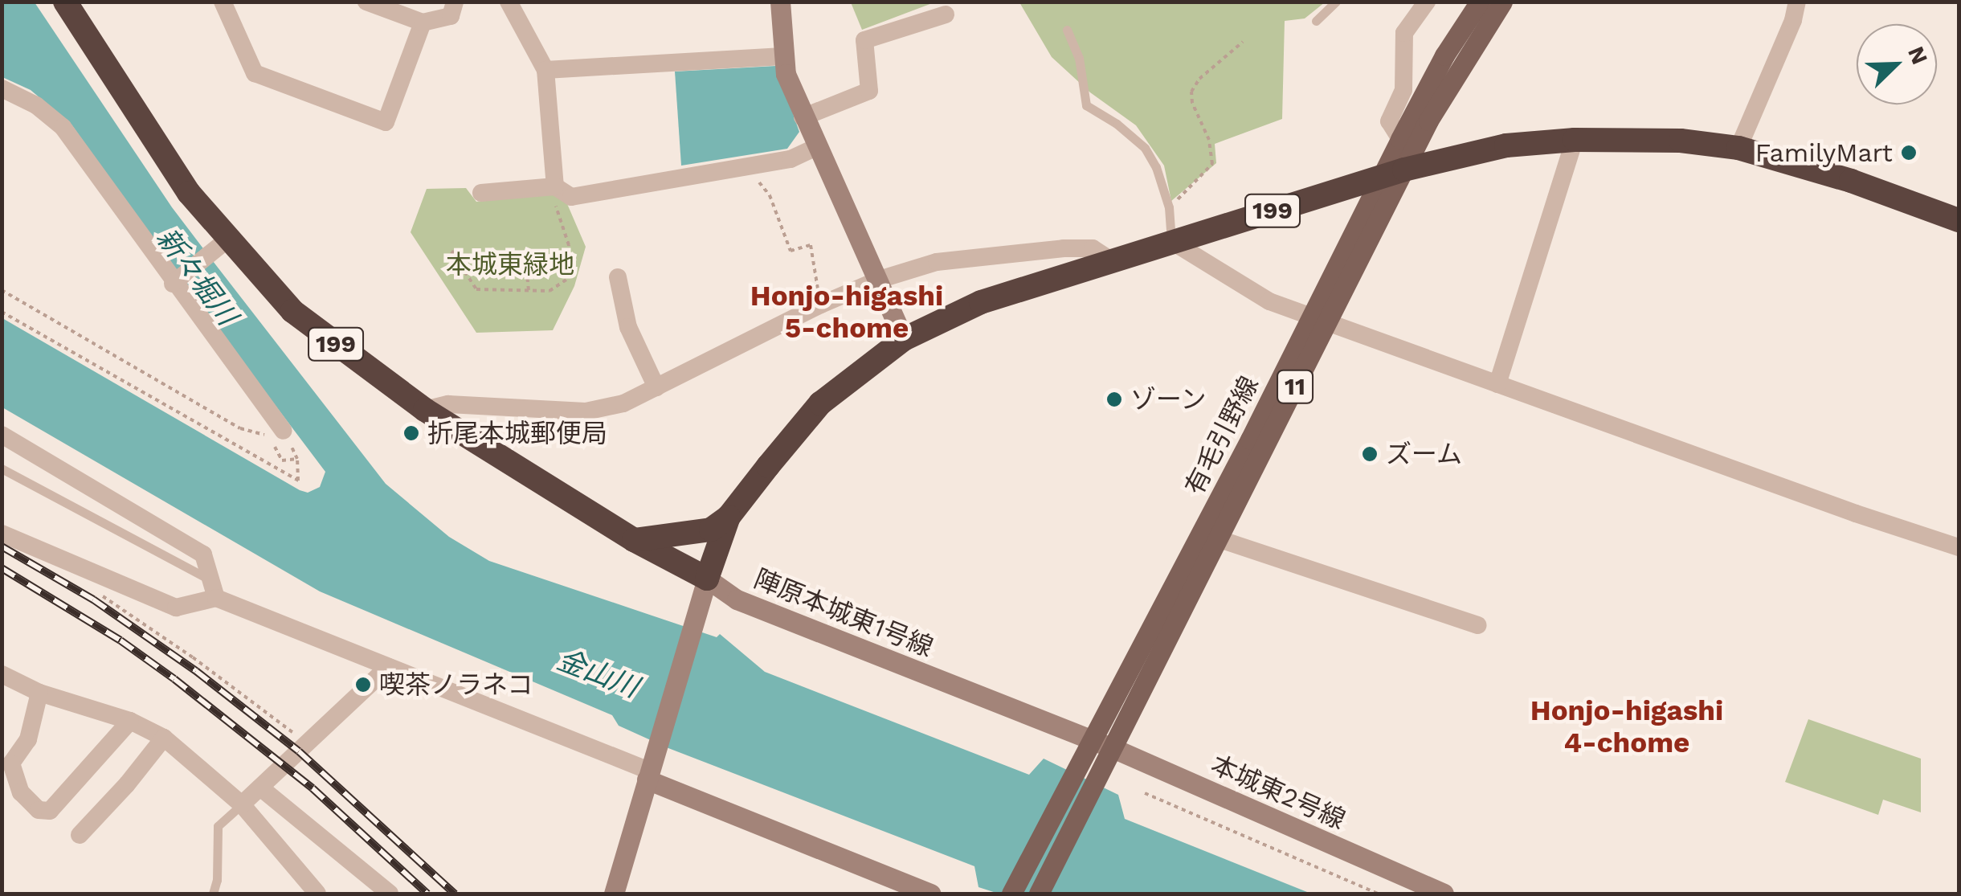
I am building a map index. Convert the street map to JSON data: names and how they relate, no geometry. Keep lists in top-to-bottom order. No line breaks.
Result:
{"streets":{"highway":["199"],"main road":["11","有毛引野線"],"street":["陣原本城東1号線","本城東2号線"]},"crossings":[["199","有毛引野線"],["199","陣原本城東1号線"],["有毛引野線","陣原本城東1号線"],["有毛引野線","本城東2号線"],["陣原本城東1号線","本城東2号線"]],"districts":["Honjo-higashi 5-chome","Honjo-higashi 4-chome"],"water":["新々堀川","金山川"],"parks":["本城東緑地"],"places":["FamilyMart","ゾーン","折尾本城郵便局","ズーム","喫茶ノラネコ"],"north":"top right"}
